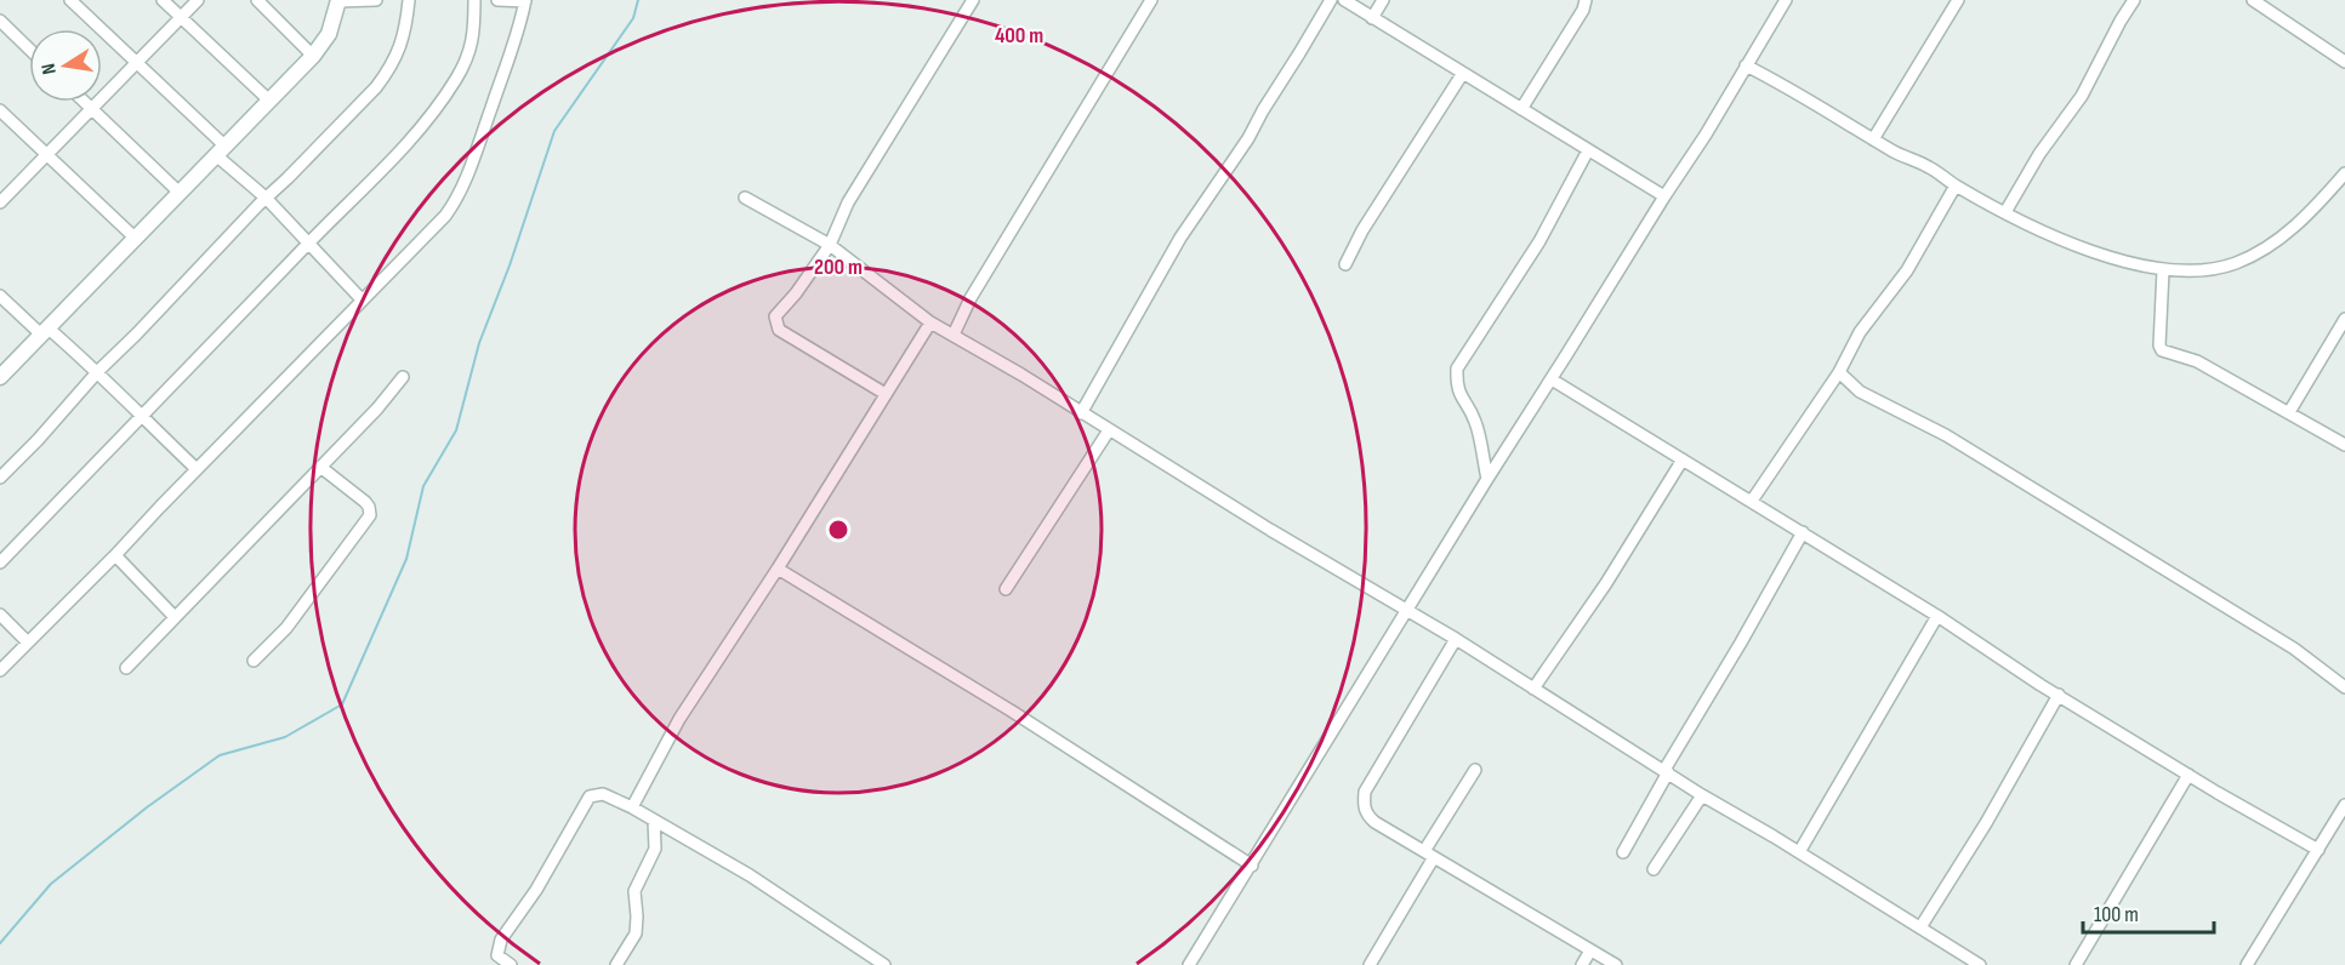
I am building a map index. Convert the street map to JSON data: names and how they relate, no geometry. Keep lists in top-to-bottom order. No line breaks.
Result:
{"scale_bar":"100 m","north":"left","rings":["400 m","200 m"]}
